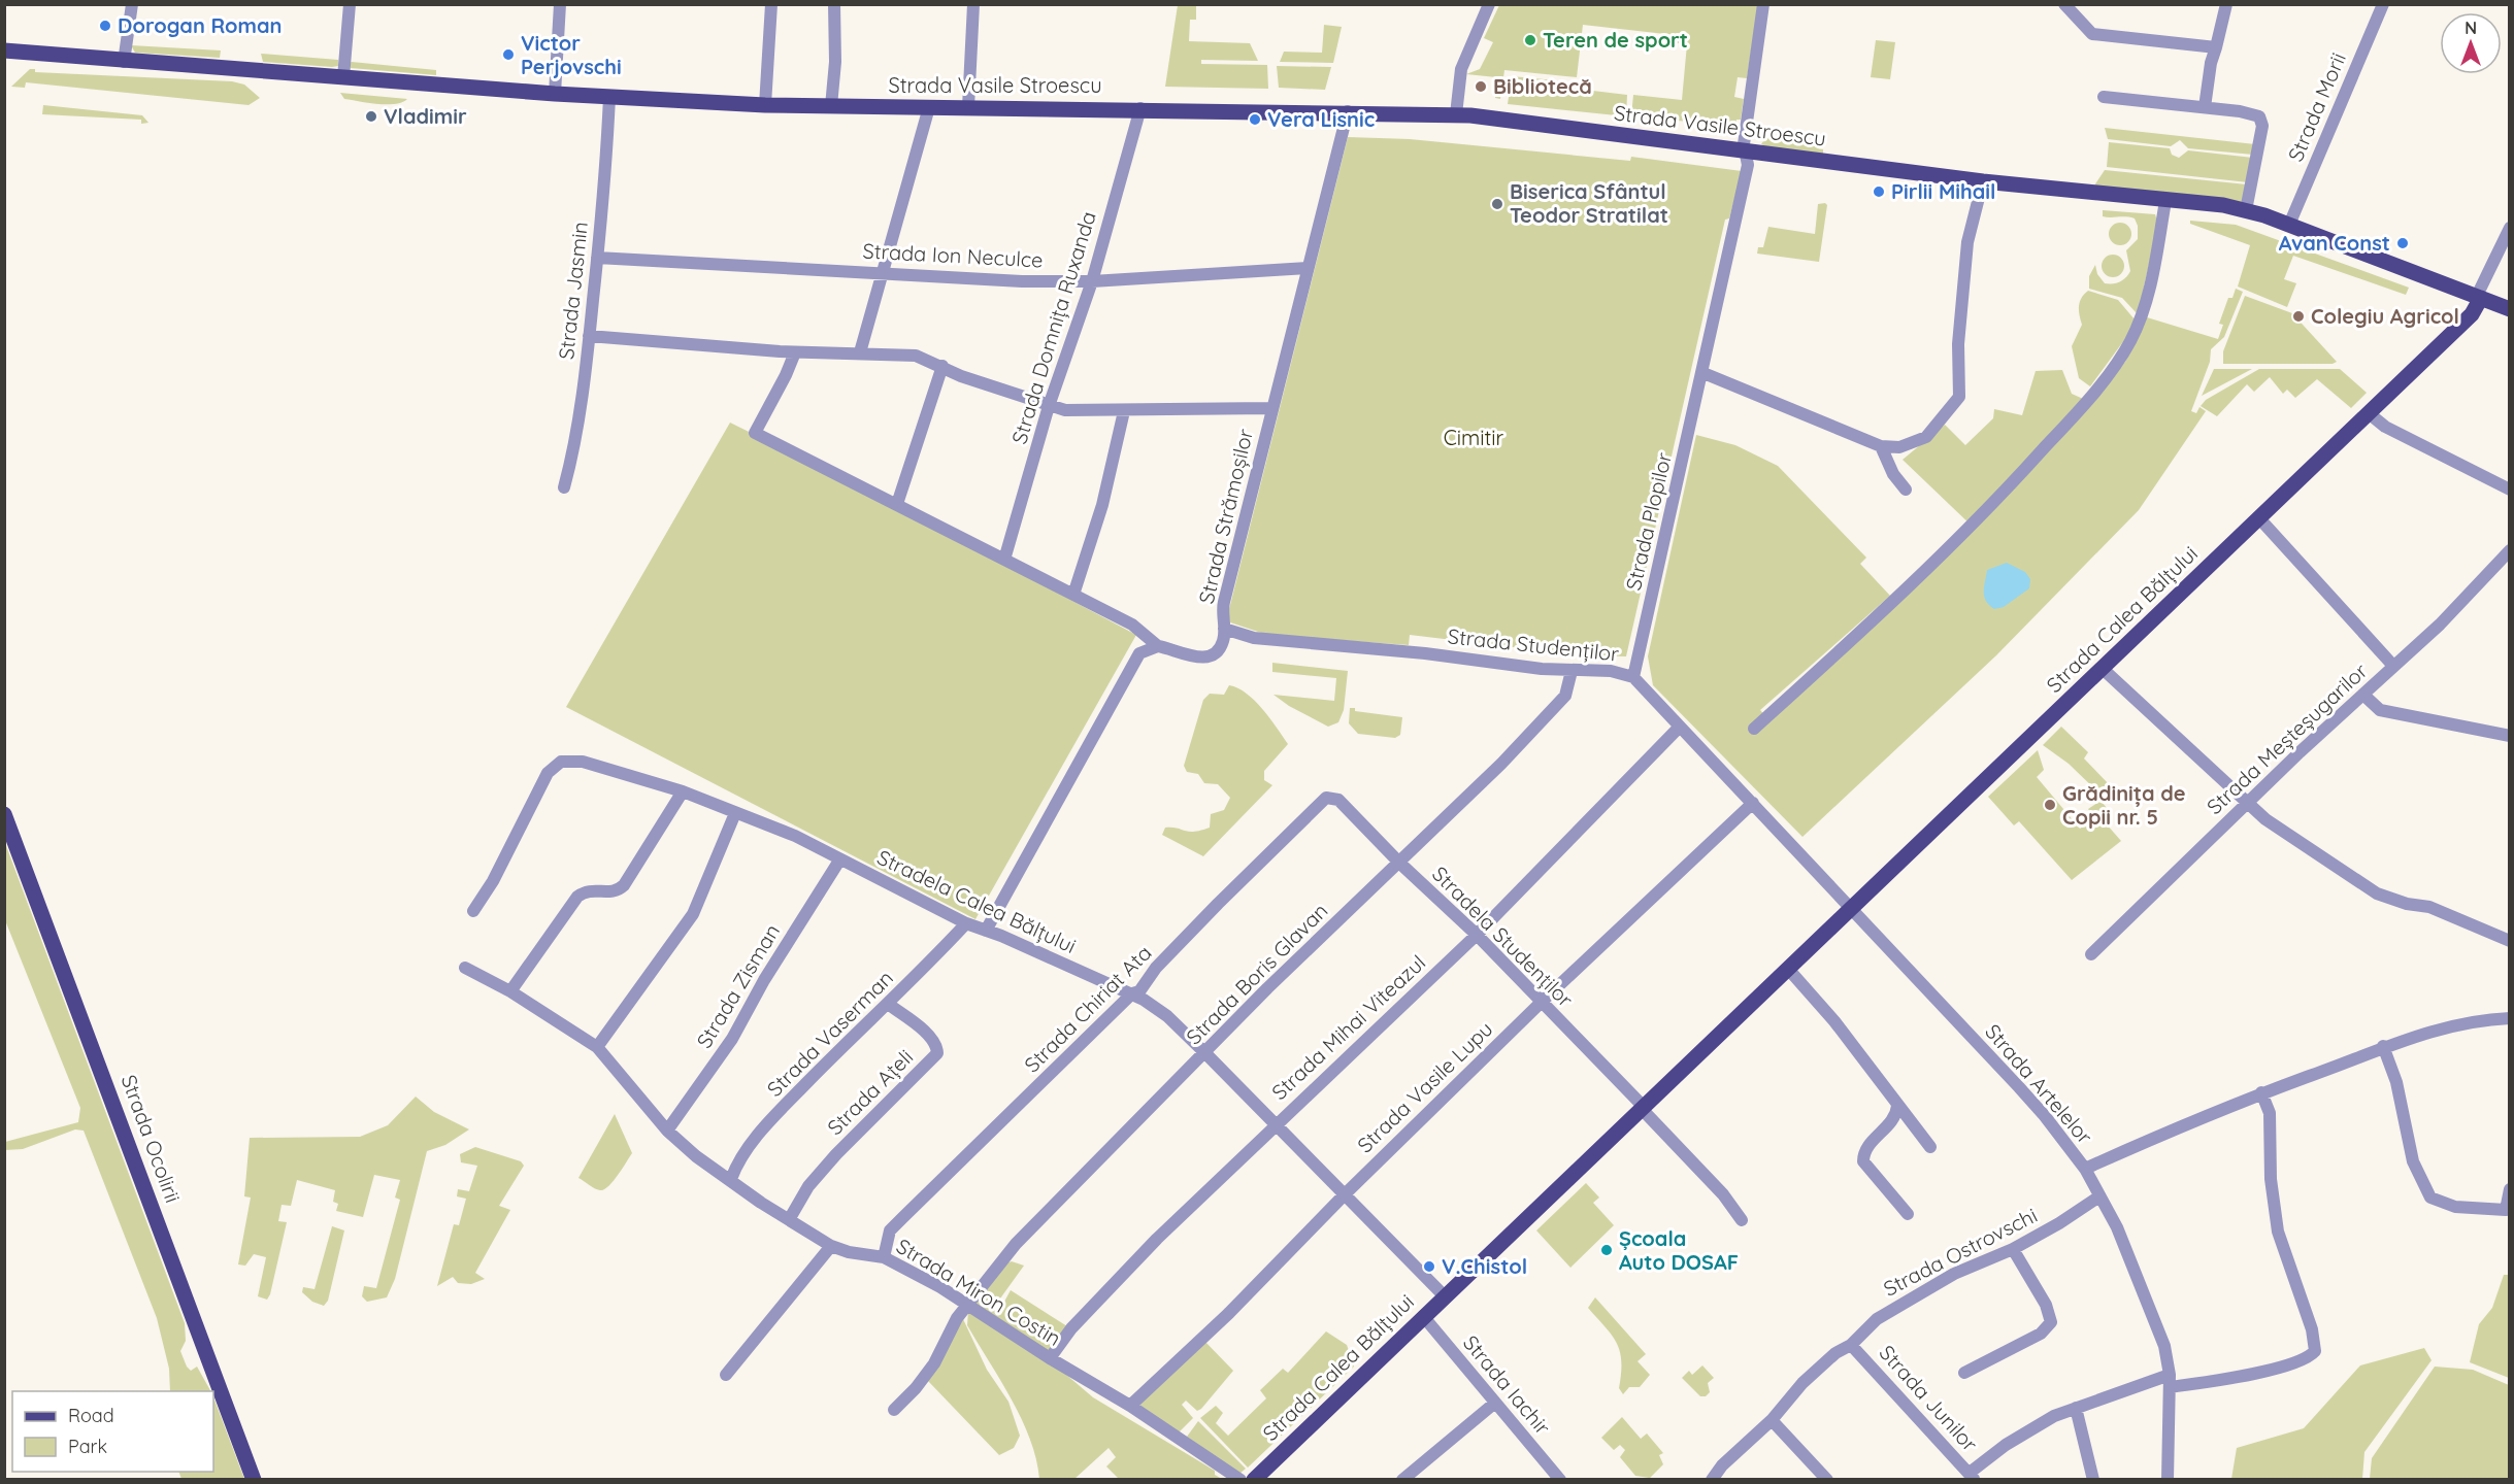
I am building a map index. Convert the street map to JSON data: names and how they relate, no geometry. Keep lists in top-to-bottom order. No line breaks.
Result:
{"streets":{"main road":["Strada Vasile Stroescu","Strada Calea Bălțului","Strada Ocolirii"],"street":["Strada Morii","Strada Ion Neculce","Strada Jasmin","Strada Domnița Ruxanda","Strada Strămoșilor","Strada Plopilor","Strada Studenților","Strada Meșteșugarilor","Stradela Calea Bălțului","Stradela Studenților","Strada Boris Glavan","Strada Zisman","Strada Chiriat Ata","Strada Mihai Viteazul","Strada Vaserman","Strada Artelelor","Strada Vasile Lupu","Strada Ațeli","Strada Ostrovschi","Strada Miron Costin","Strada Iachir","Strada Junilor"]},"crossings":[["Strada Vasile Stroescu","Strada Morii"],["Strada Vasile Stroescu","Strada Jasmin"],["Strada Vasile Stroescu","Strada Domnița Ruxanda"],["Strada Vasile Stroescu","Strada Strămoșilor"],["Strada Vasile Stroescu","Strada Plopilor"],["Strada Vasile Stroescu","Strada Calea Bălțului"],["Strada Ion Neculce","Strada Jasmin"],["Strada Ion Neculce","Strada Domnița Ruxanda"],["Strada Ion Neculce","Strada Strămoșilor"],["Strada Strămoșilor","Strada Studenților"],["Strada Plopilor","Strada Studenților"],["Strada Calea Bălțului","Strada Studenților"],["Strada Calea Bălțului","Stradela Calea Bălțului"],["Strada Calea Bălțului","Stradela Studenților"],["Strada Calea Bălțului","Strada Artelelor"],["Strada Calea Bălțului","Strada Iachir"],["Strada Studenților","Strada Boris Glavan"],["Strada Studenților","Strada Mihai Viteazul"],["Strada Studenților","Strada Artelelor"],["Strada Studenților","Strada Vasile Lupu"],["Stradela Calea Bălțului","Strada Boris Glavan"],["Stradela Calea Bălțului","Strada Zisman"],["Stradela Calea Bălțului","Strada Chiriat Ata"],["Stradela Calea Bălțului","Strada Mihai Viteazul"],["Stradela Calea Bălțului","Strada Vaserman"],["Stradela Calea Bălțului","Strada Vasile Lupu"],["Stradela Studenților","Strada Boris Glavan"],["Stradela Studenților","Strada Chiriat Ata"],["Stradela Studenților","Strada Mihai Viteazul"],["Stradela Studenților","Strada Vasile Lupu"],["Strada Boris Glavan","Strada Miron Costin"],["Strada Zisman","Strada Miron Costin"],["Strada Chiriat Ata","Strada Miron Costin"],["Strada Mihai Viteazul","Strada Miron Costin"],["Strada Vaserman","Strada Ațeli"],["Strada Vaserman","Strada Miron Costin"],["Strada Artelelor","Strada Ostrovschi"],["Strada Vasile Lupu","Strada Miron Costin"],["Strada Ațeli","Strada Miron Costin"],["Strada Ostrovschi","Strada Junilor"]],"parks":["Cimitir"],"places":["Dorogan Roman","Teren de sport","Victor Perjovschi","Bibliotecă","Vladimir","Vera Lisnic","Pirlii Mihail","Biserica Sfântul Teodor Stratilat","Avan Const","Colegiu Agricol","Grădinița de Copii nr. 5","Școala Auto DOSAF","V.Chistol"],"legend":["Road","Park"],"north":"top"}
